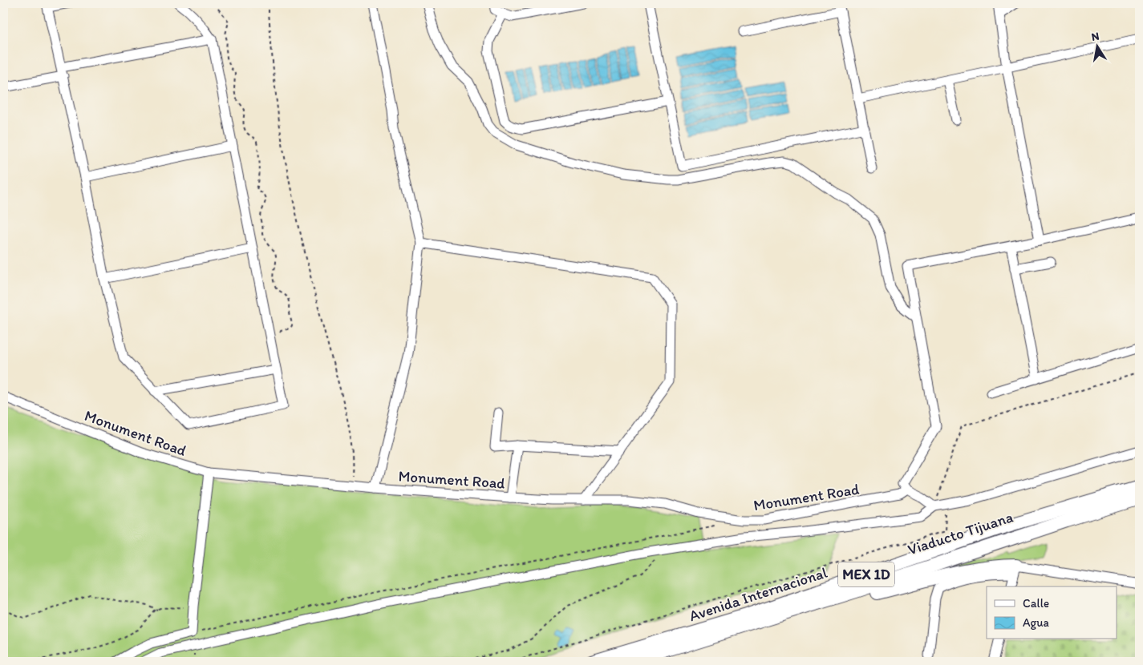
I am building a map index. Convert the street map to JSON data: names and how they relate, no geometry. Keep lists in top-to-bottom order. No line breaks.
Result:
{"streets":{"highway":["Viaducto Tijuana","MEX 1D","Avenida Internacional"],"street":["Monument Road"]},"legend":["Calle","Agua"],"north":"top"}
